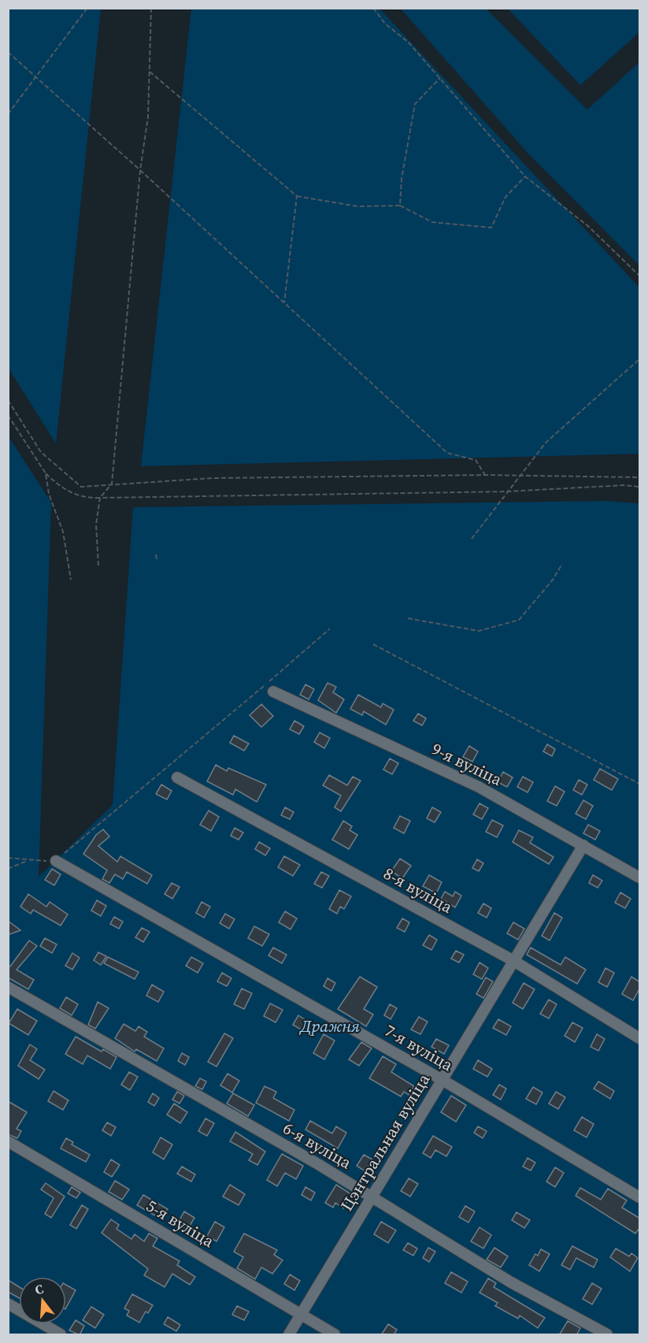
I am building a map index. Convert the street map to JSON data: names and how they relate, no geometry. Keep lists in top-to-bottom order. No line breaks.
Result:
{"streets":{"street":["9-я вуліца","8-я вуліца","7-я вуліца","Цэнтральная вуліца","6-я вуліца","5-я вуліца"]},"crossings":[["9-я вуліца","Цэнтральная вуліца"],["8-я вуліца","Цэнтральная вуліца"],["7-я вуліца","Цэнтральная вуліца"],["Цэнтральная вуліца","6-я вуліца"],["Цэнтральная вуліца","5-я вуліца"]],"parks":["Дражня"],"north":"top"}
